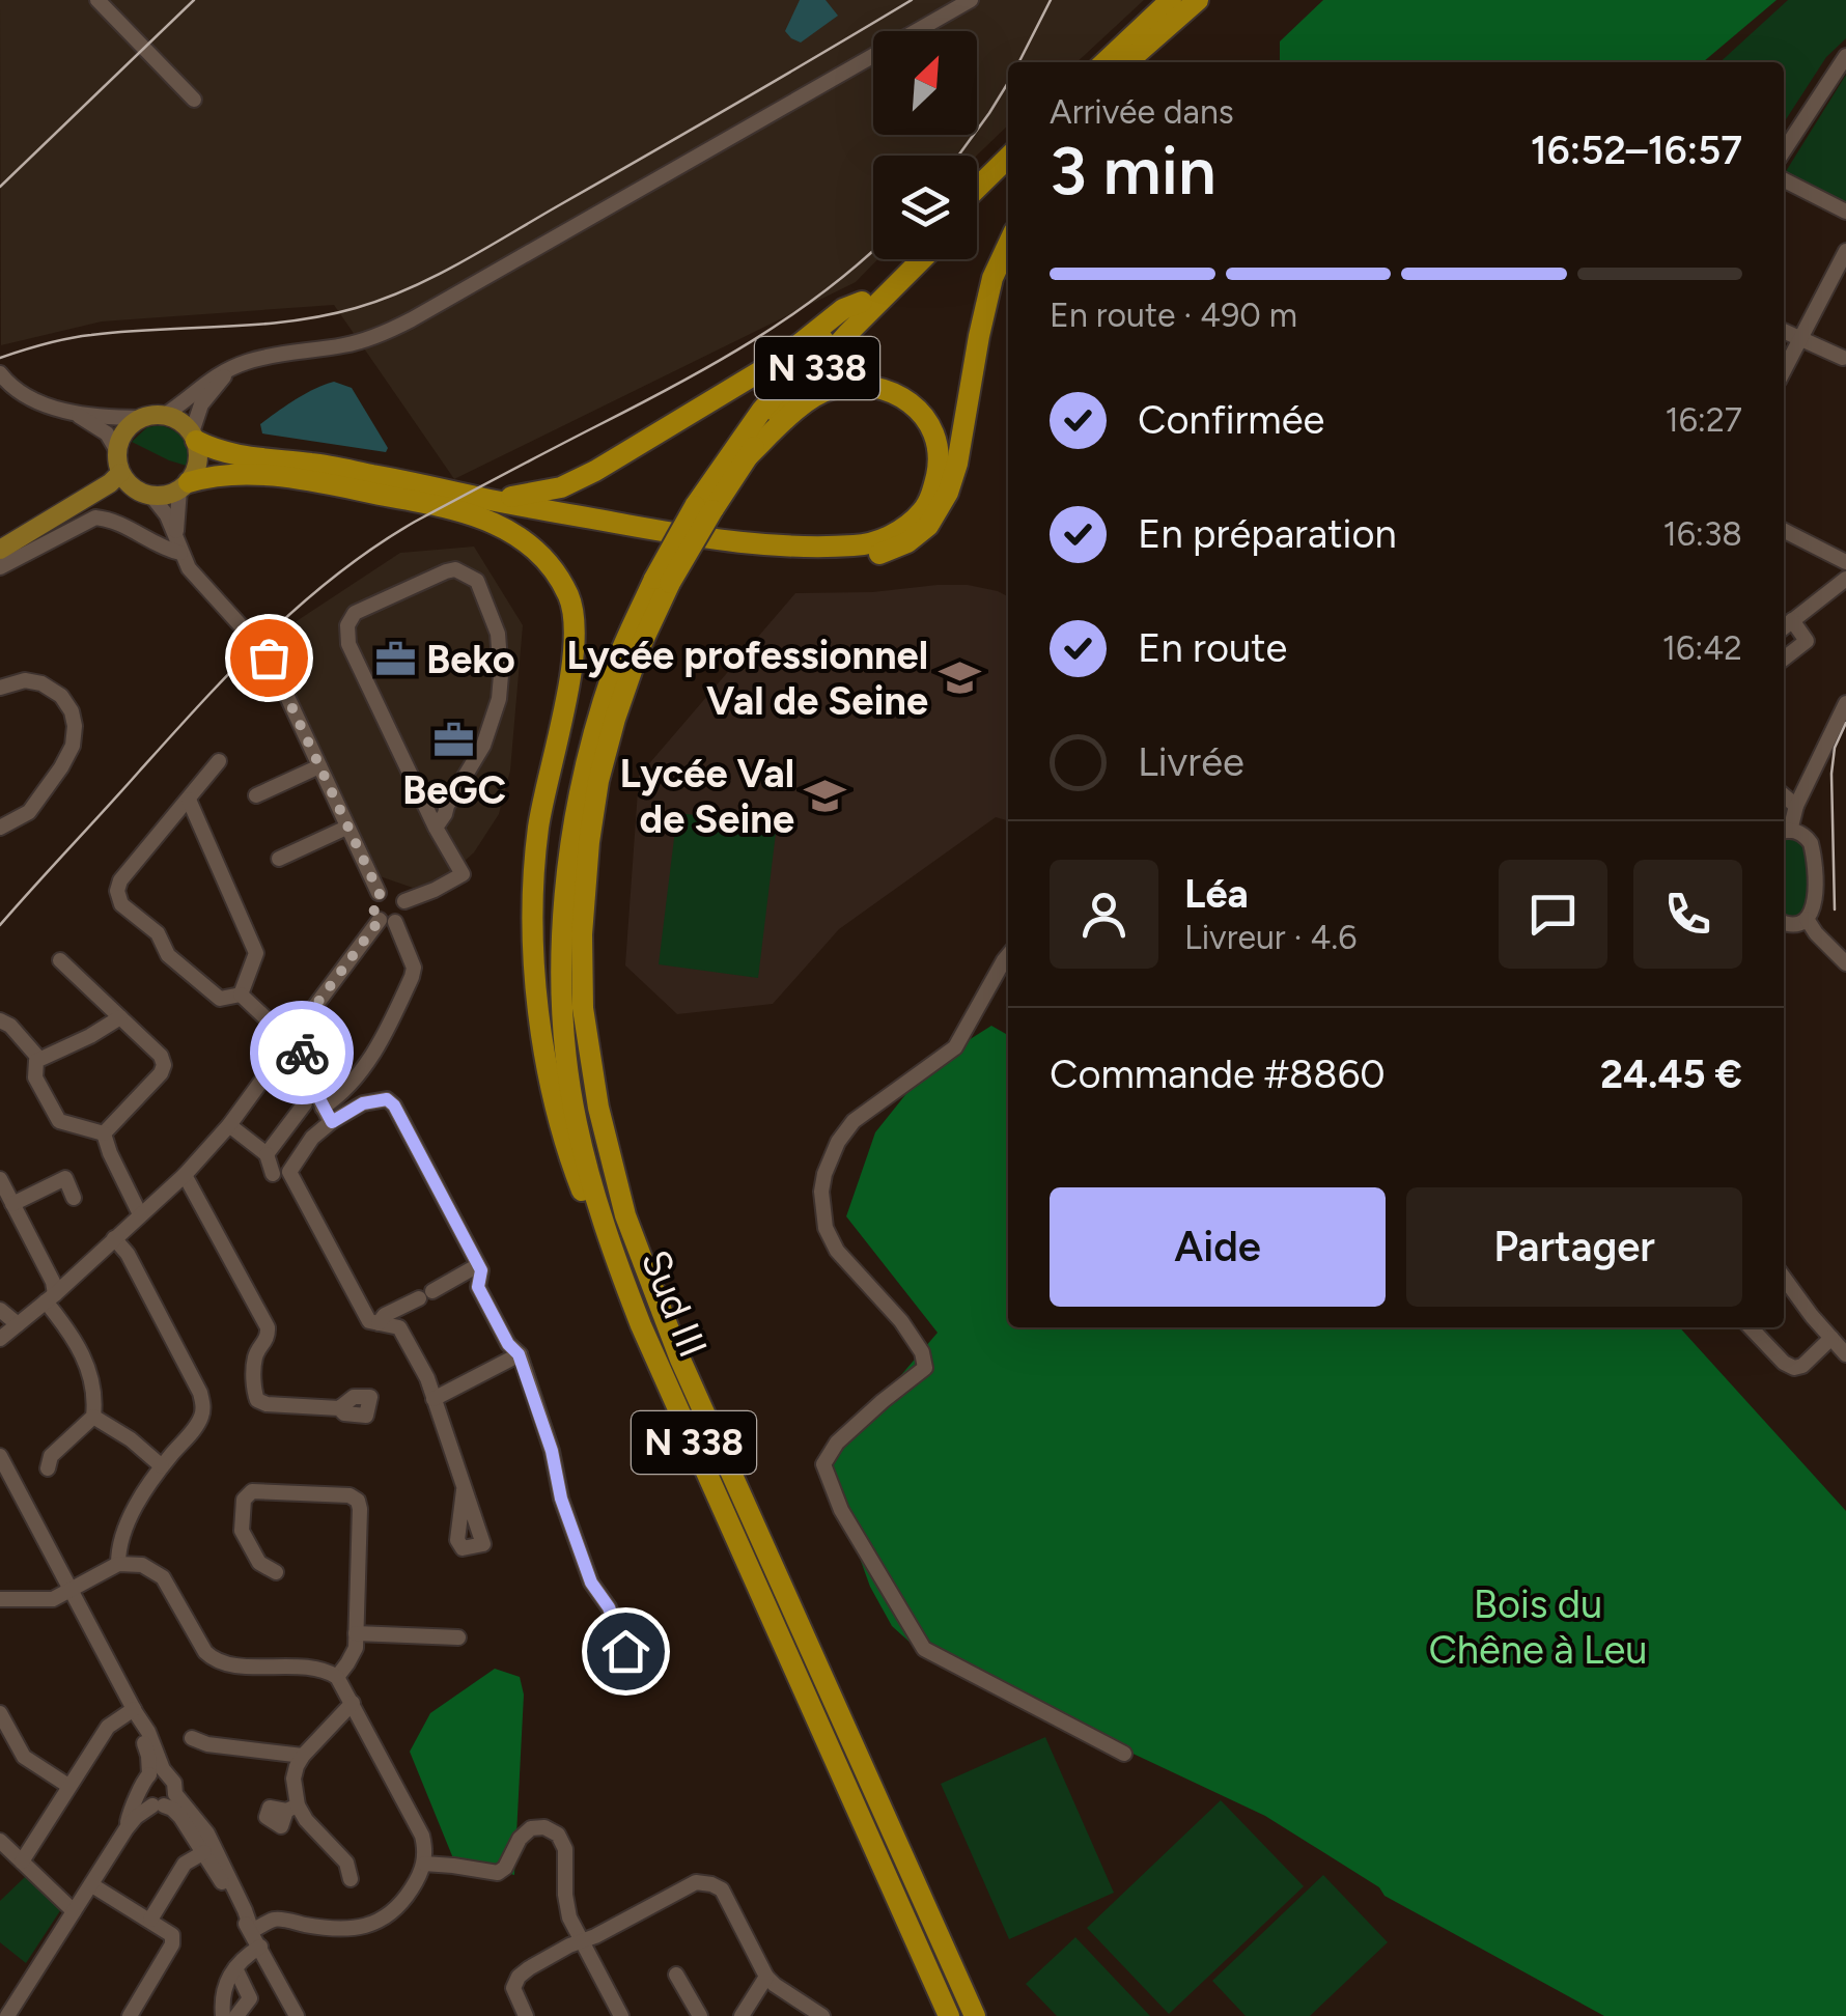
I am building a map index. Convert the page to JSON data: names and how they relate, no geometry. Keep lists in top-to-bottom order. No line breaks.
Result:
{"streets":{"highway":["N 338","Sud III"]},"crossings":[["N 338","Sud III"]],"parks":["Bois du Chêne à Leu"],"places":{"office":["Beko","BeGC"],"school or university":["Lycée professionnel Val de Seine","Lycée Val de Seine"]},"north":"top right","page":{"heading":["3 min","Arrivée dans","16:52–16:57"],"panel":["Léa","Livreur · 4.6","Commande #8860","24.45 €"],"bar":"En route · 490 m","list":[["Confirmée","16:27"],["En préparation","16:38"],["En route","16:42"],"Livrée"],"buttons":["Aide","Partager"]}}
